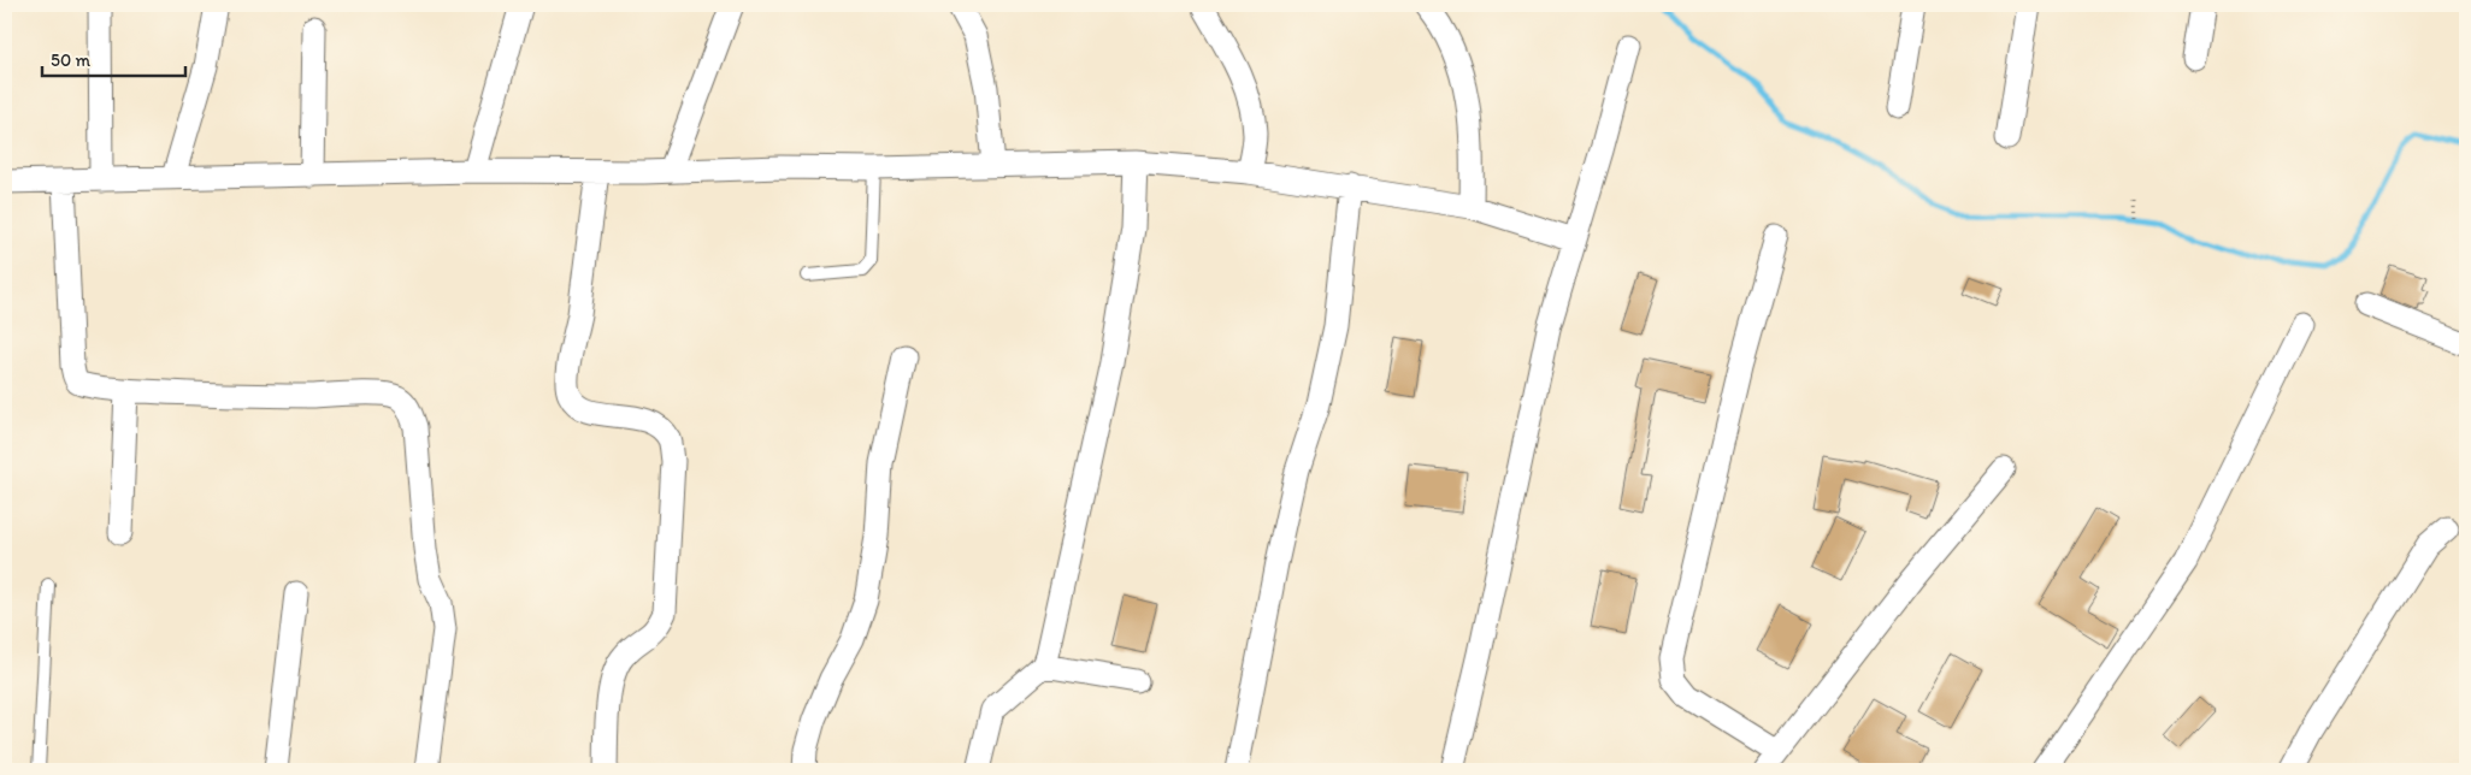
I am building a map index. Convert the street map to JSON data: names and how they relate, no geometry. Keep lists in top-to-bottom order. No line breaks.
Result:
{"scale_bar":"50 m"}
